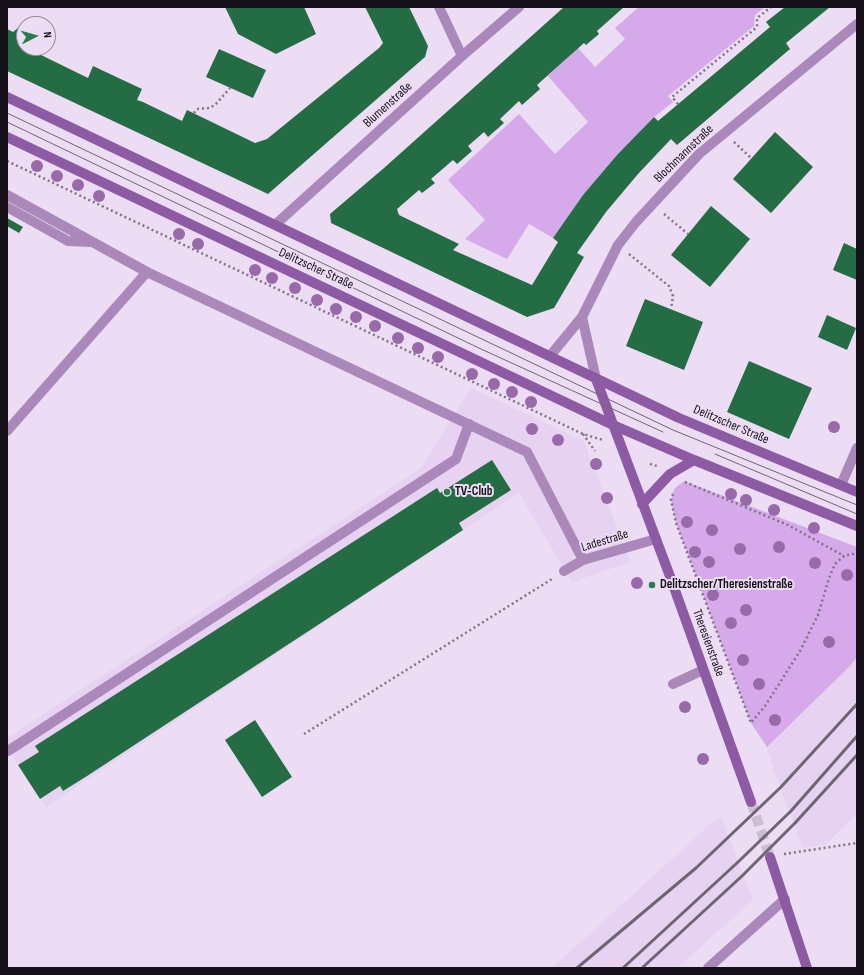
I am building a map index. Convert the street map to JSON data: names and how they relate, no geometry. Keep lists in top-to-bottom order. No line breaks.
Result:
{"streets":{"main road":["Delitzscher Straße","Theresienstraße"],"street":["Blumenstraße","Blochmannstraße","Ladestraße"]},"crossings":[["Blumenstraße","Delitzscher Straße"],["Blochmannstraße","Delitzscher Straße"],["Delitzscher Straße","Theresienstraße"],["Ladestraße","Theresienstraße"]],"places":["TV-Club","Delitzscher/Theresienstraße"],"north":"right"}
